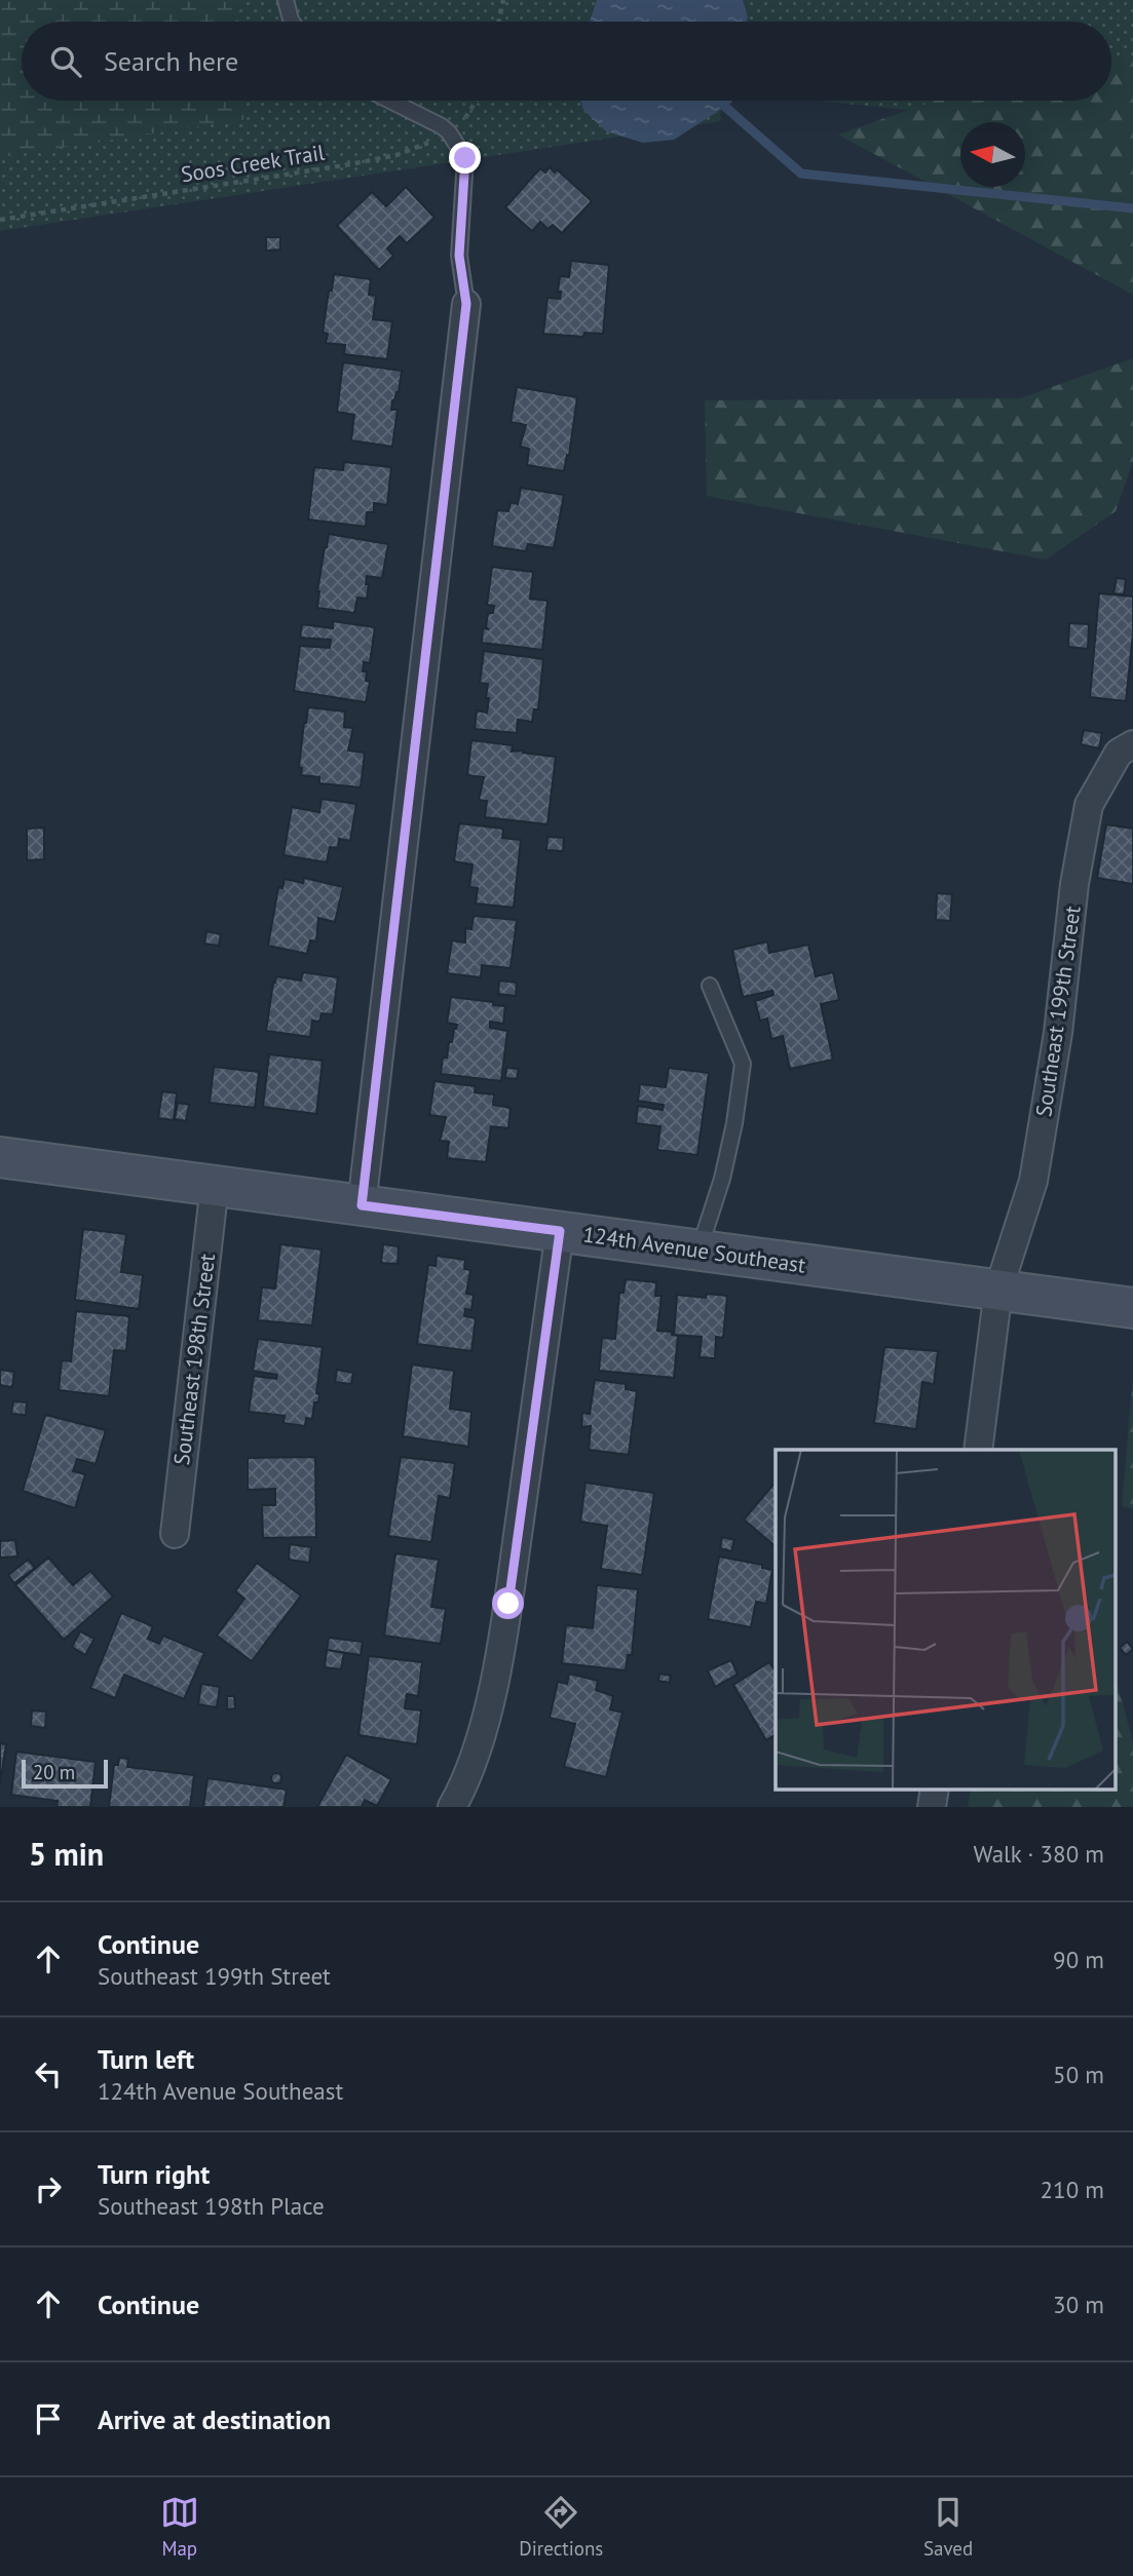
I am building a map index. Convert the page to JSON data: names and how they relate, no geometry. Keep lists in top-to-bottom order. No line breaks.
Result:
{"streets":{"street":["Southeast 199th Street","124th Avenue Southeast","Southeast 198th Street"],"path":["Soos Creek Trail"]},"crossings":[["Southeast 199th Street","124th Avenue Southeast"],["124th Avenue Southeast","Southeast 198th Street"]],"scale_bar":"20 m","north":"left","page":{"search":"Search here","scale":"20 m","heading":["5 min","Walk · 380 m"],"list":[["Continue","Southeast 199th Street","90 m"],["Turn left","124th Avenue Southeast","50 m"],["Turn right","Southeast 198th Place","210 m"],["Continue","30 m"],"Arrive at destination"],"nav":["Map","Directions","Saved"]}}
